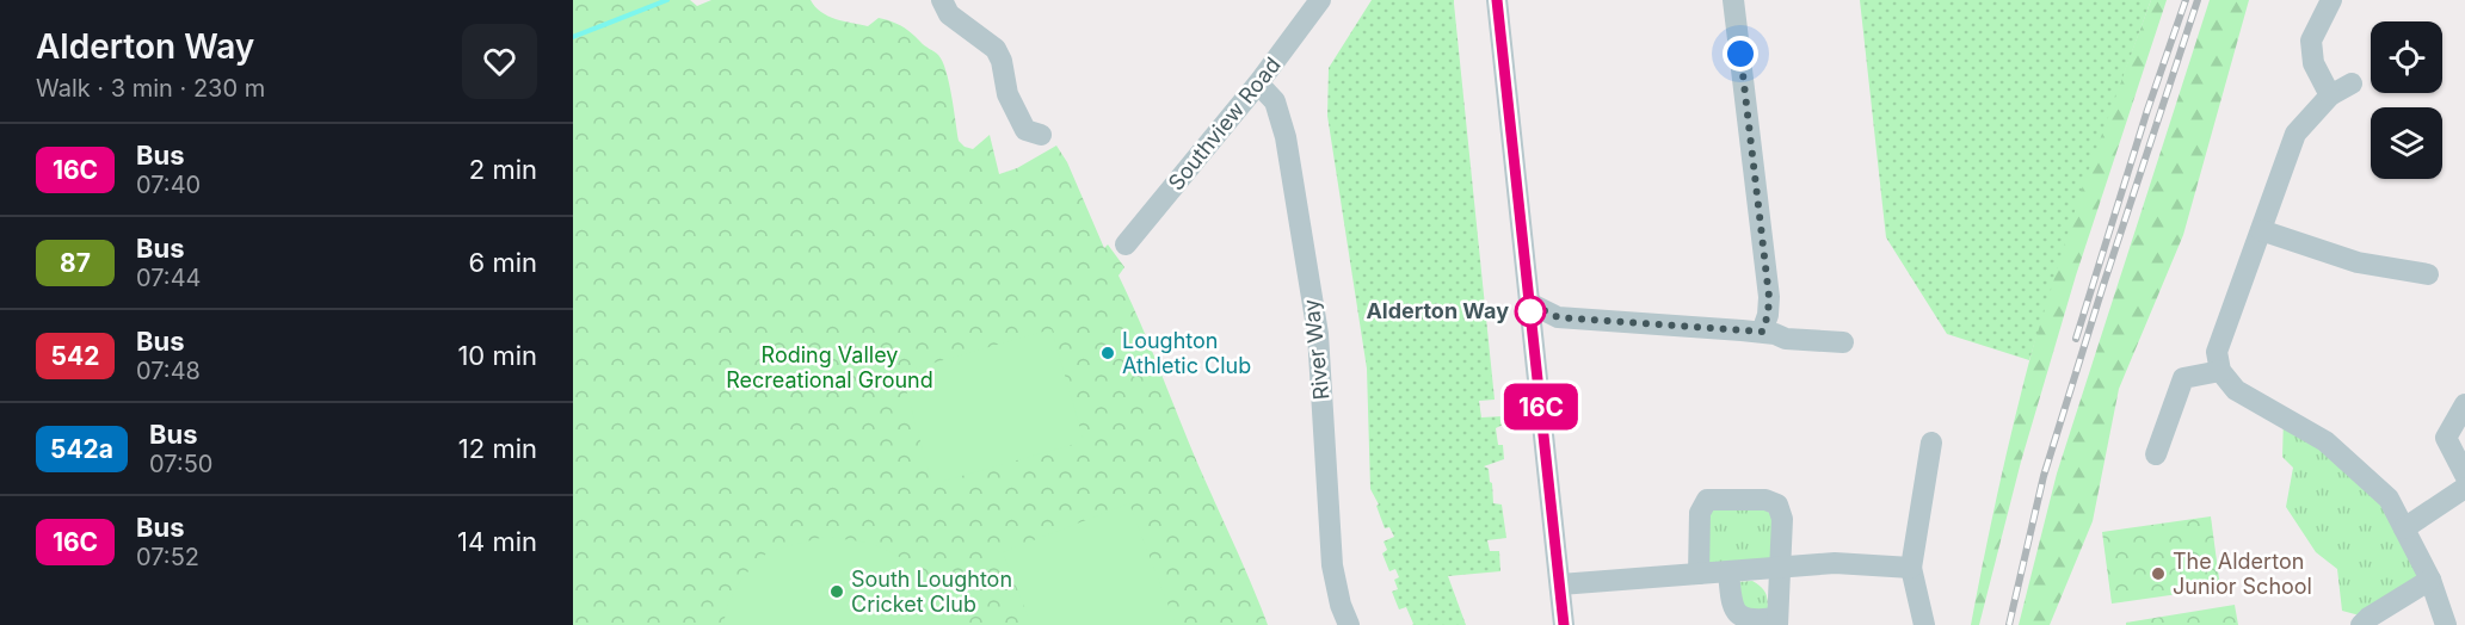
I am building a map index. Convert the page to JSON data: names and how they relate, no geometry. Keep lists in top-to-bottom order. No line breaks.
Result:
{"streets":{"street":["Southview Road","River Way"]},"crossings":[["Southview Road","River Way"]],"parks":["Roding Valley Recreational Ground"],"places":["Alderton Way","Loughton Athletic Club","The Alderton Junior School","South Loughton Cricket Club"],"lines":["bus line 16C"],"page":{"heading":["Alderton Way","Walk · 3 min · 230 m"],"on_map":"16C","list":[{"mark":"16C","name":"Bus","note":"07:40","value":"2 min"},{"mark":"87","name":"Bus","note":"07:44","value":"6 min"},{"mark":"542","name":"Bus","note":"07:48","value":"10 min"},{"mark":"542a","name":"Bus","note":"07:50","value":"12 min"},{"mark":"16C","name":"Bus","note":"07:52","value":"14 min"}]}}
